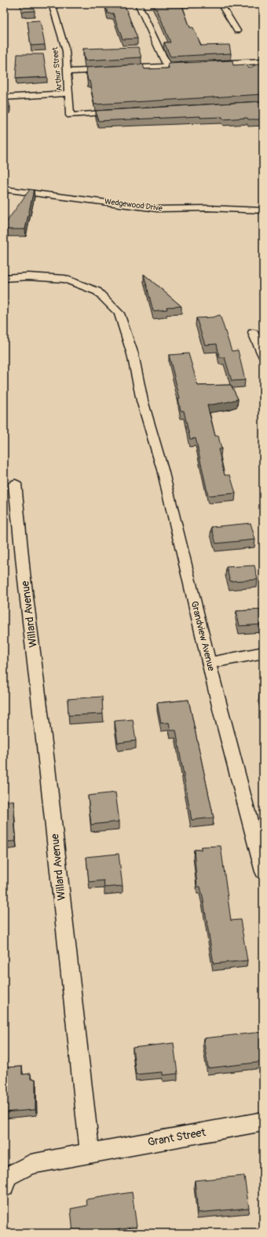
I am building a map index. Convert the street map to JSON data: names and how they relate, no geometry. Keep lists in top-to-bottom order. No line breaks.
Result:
{"streets":{"street":["Arthur Street","Wedgewood Drive","Willard Avenue","Grandview Avenue","Grant Street"]},"crossings":[["Willard Avenue","Grant Street"]]}
